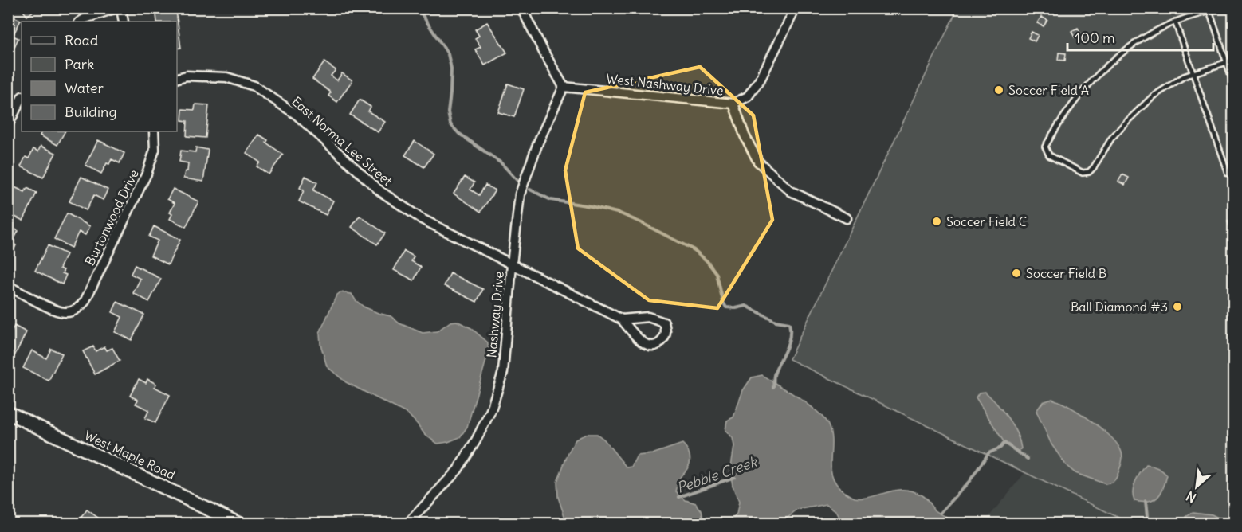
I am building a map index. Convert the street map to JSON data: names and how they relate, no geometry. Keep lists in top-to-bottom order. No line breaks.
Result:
{"streets":{"main road":["West Maple Road"],"street":["West Nashway Drive","East Norma Lee Street","Burtonwood Drive","Nashway Drive"]},"crossings":[["West Nashway Drive","Nashway Drive"],["East Norma Lee Street","Nashway Drive"]],"water":["Pebble Creek"],"places":["Soccer Field A","Soccer Field C","Soccer Field B","Ball Diamond #3"],"legend":["Road","Park","Water","Building"],"scale_bar":"100 m","north":"bottom left"}
